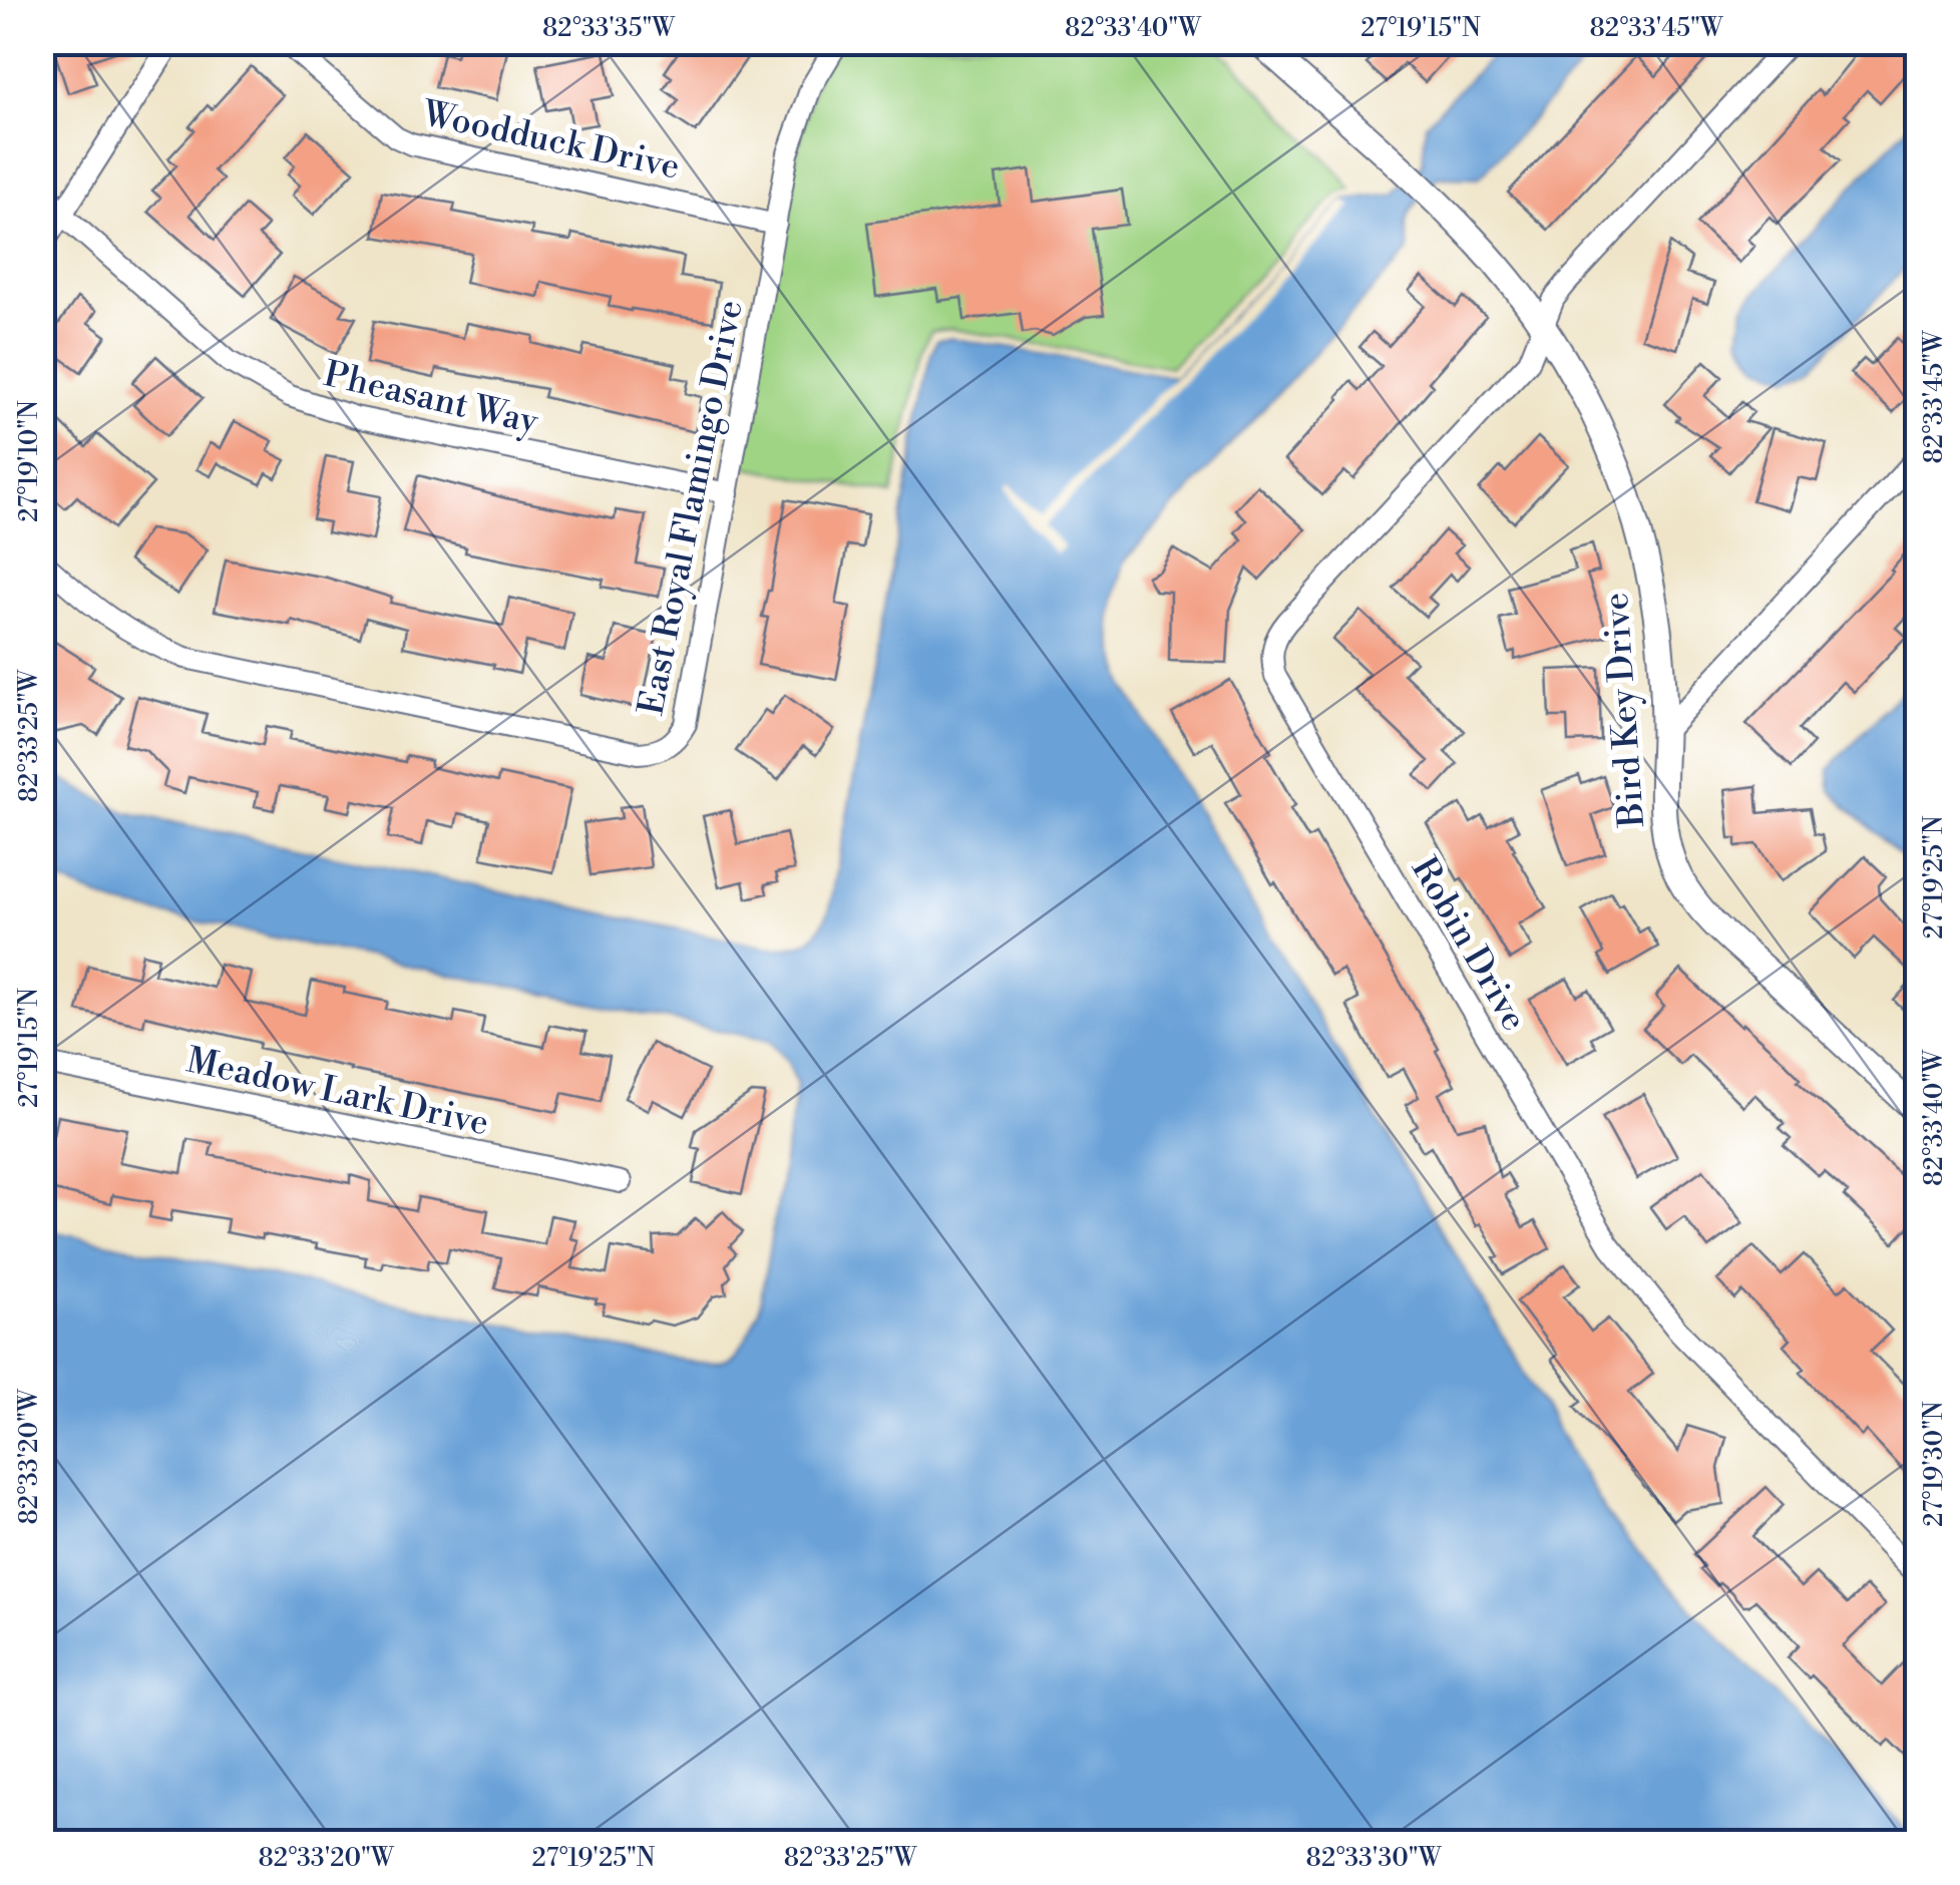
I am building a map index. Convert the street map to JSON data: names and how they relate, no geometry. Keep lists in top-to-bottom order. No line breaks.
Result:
{"streets":{"street":["Woodduck Drive","Pheasant Way","East Royal Flamingo Drive","Bird Key Drive","Robin Drive","Meadow Lark Drive"]},"crossings":[["Woodduck Drive","East Royal Flamingo Drive"],["Pheasant Way","East Royal Flamingo Drive"],["Bird Key Drive","Robin Drive"]],"coordinates":["82°33'35\"W","82°33'40\"W","27°19'15\"N","82°33'45\"W","27°19'10\"N","82°33'25\"W","27°19'25\"N","82°33'20\"W","27°19'30\"N","82°33'30\"W"]}
